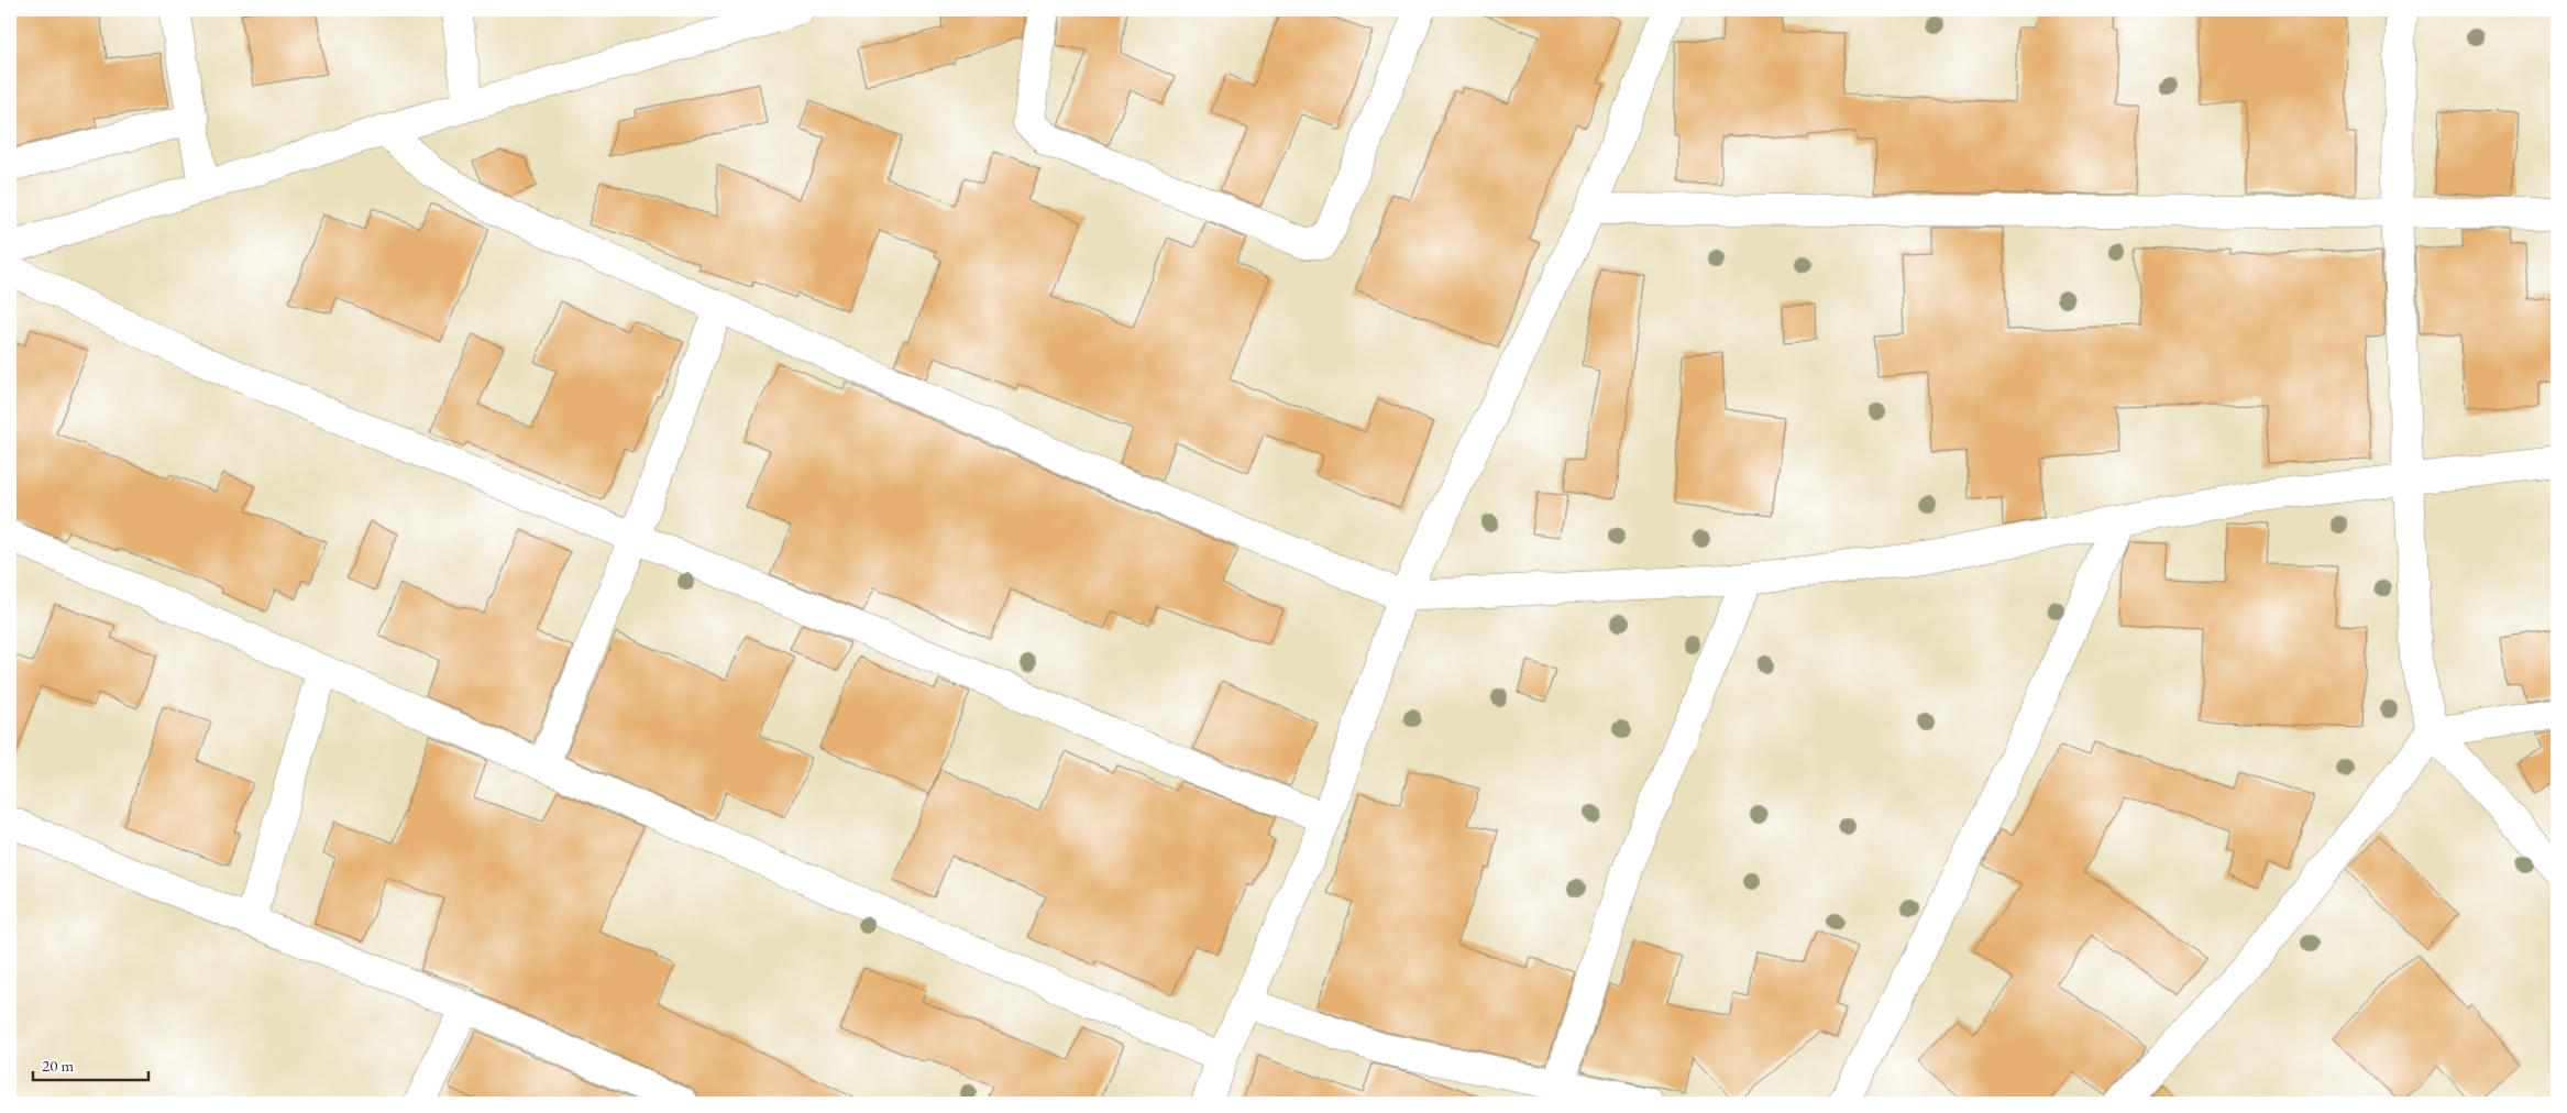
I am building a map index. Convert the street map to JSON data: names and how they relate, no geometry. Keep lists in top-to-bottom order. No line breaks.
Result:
{"scale_bar":"20 m"}
